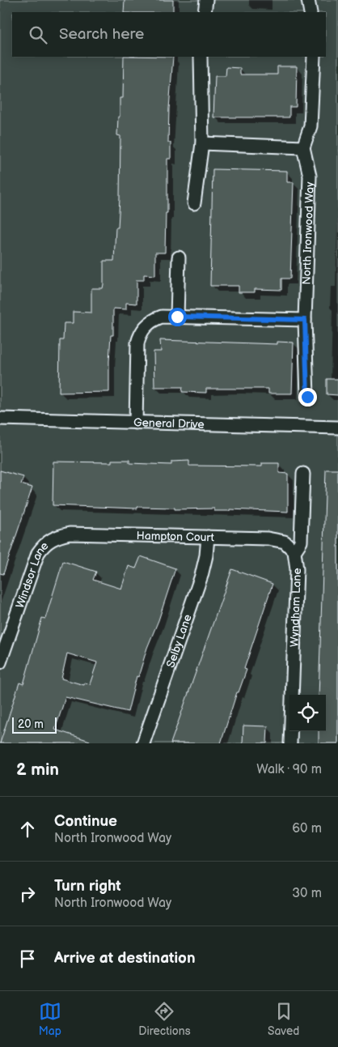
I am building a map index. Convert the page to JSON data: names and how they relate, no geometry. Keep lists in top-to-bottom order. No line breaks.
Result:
{"streets":{"street":["North Ironwood Way","General Drive","Hampton Court","Windsor Lane","Wyndham Lane","Selby Lane"]},"crossings":[["Hampton Court","Windsor Lane"],["Hampton Court","Wyndham Lane"],["Hampton Court","Selby Lane"]],"scale_bar":"20 m","page":{"search":"Search here","scale":"20 m","heading":["2 min","Walk · 90 m"],"list":[["Continue","North Ironwood Way","60 m"],["Turn right","North Ironwood Way","30 m"],"Arrive at destination"],"nav":["Map","Directions","Saved"]}}
